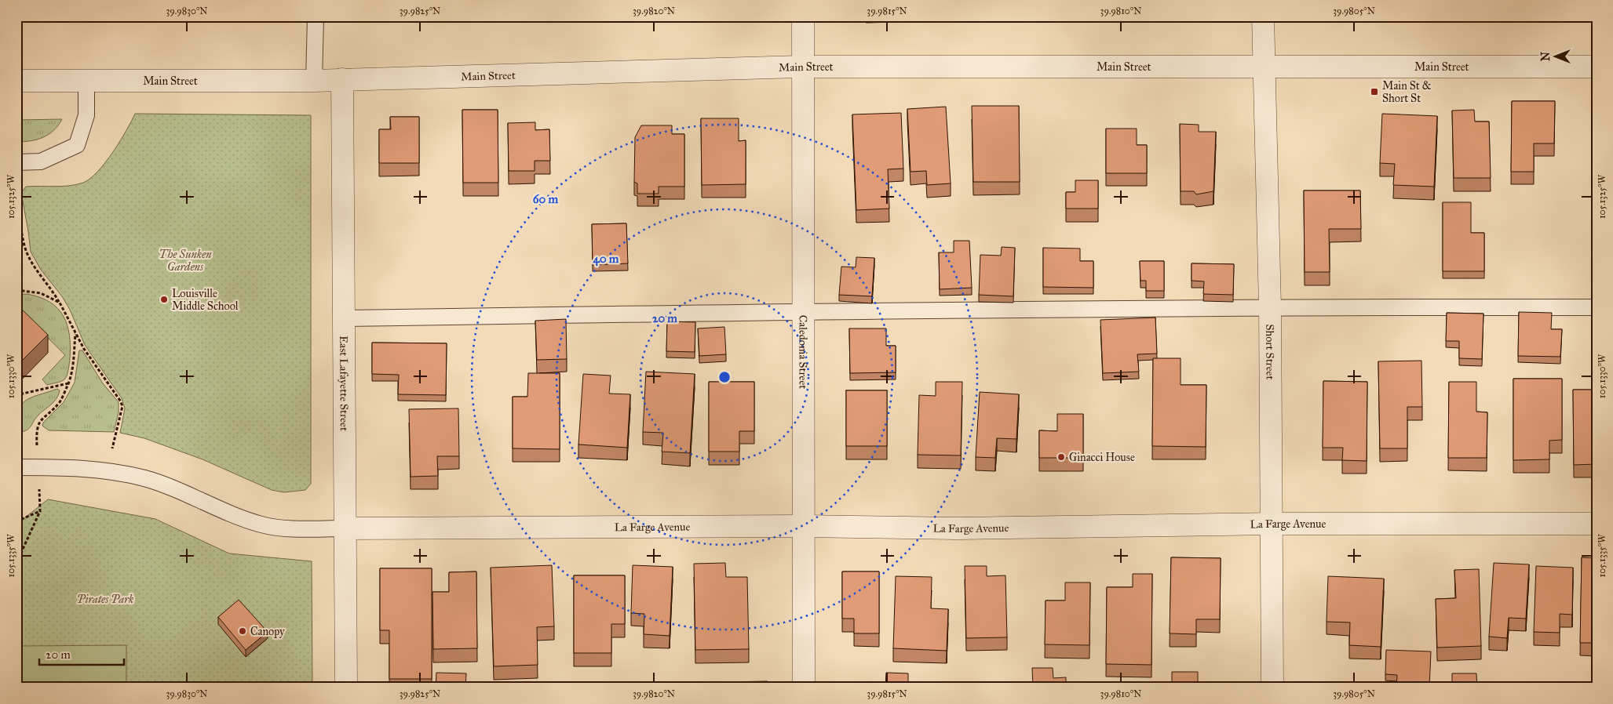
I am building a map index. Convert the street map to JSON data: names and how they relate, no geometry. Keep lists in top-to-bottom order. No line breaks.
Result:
{"streets":{"street":["Main Street","Caledonia Street","Short Street","East Lafayette Street","La Farge Avenue"]},"crossings":[["Main Street","Caledonia Street"],["Main Street","Short Street"],["Main Street","East Lafayette Street"],["Caledonia Street","La Farge Avenue"],["Short Street","La Farge Avenue"],["East Lafayette Street","La Farge Avenue"]],"parks":["The Sunken Gardens","Pirates Park"],"places":{"transit":["Main St & Short St"],"other":["Louisville Middle School","Ginacci House","Canopy"]},"scale_bar":"20 m","north":"left","coordinates":["39.9830°N","39.9825°N","39.9820°N","39.9815°N","39.9810°N","39.9805°N","105.1325°W","105.1330°W","105.1335°W"],"rings":["60 m","40 m","20 m"]}
